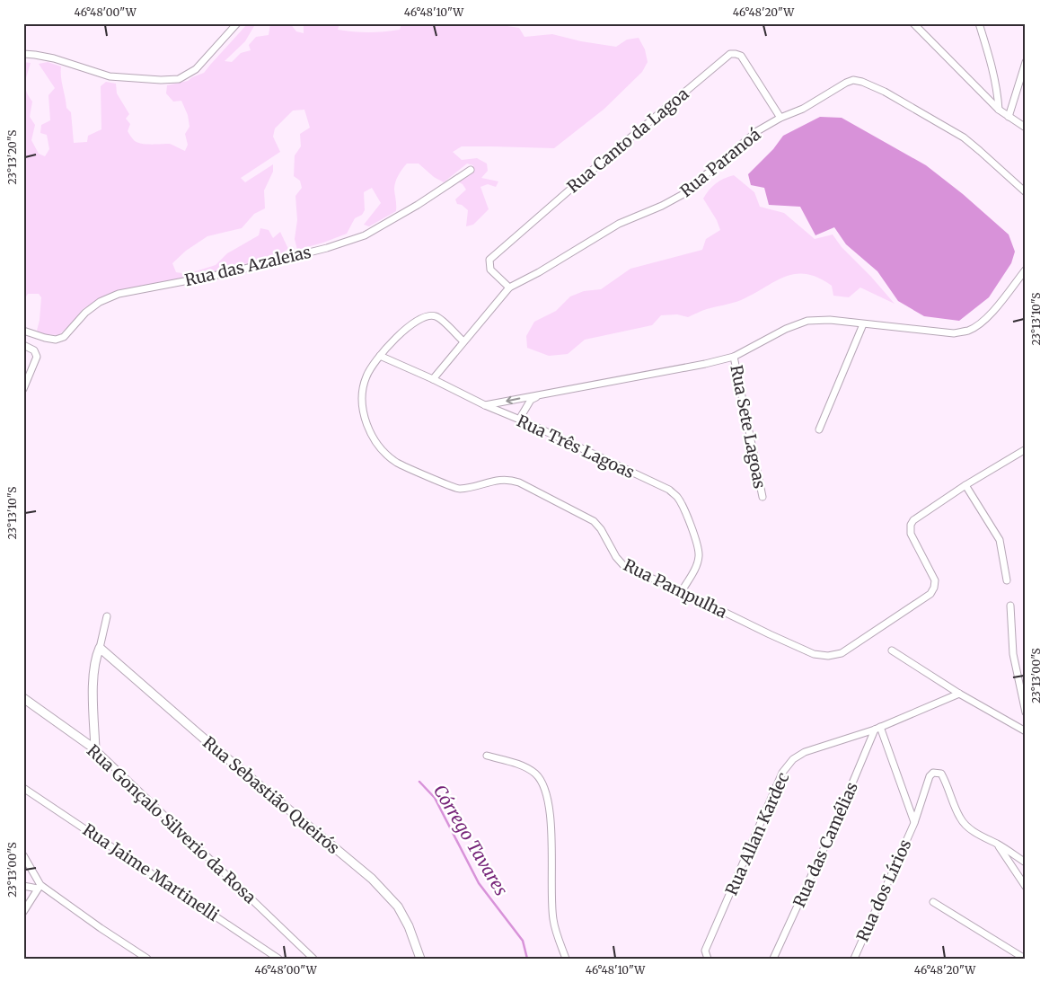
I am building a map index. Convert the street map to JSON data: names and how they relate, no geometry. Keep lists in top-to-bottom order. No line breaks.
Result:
{"streets":{"street":["Rua Canto da Lagoa","Rua Paranoá","Rua das Azaleias","Rua Sete Lagoas","Rua Três Lagoas","Rua Pampulha","Rua Sebastião Queirós","Rua Gonçalo Silverio da Rosa","Rua Allan Kardec","Rua das Camélias","Rua Jaime Martinelli","Rua dos Lírios"]},"crossings":[["Rua Canto da Lagoa","Rua Paranoá"],["Rua Paranoá","Rua Três Lagoas"],["Rua Paranoá","Rua Pampulha"],["Rua Três Lagoas","Rua Pampulha"],["Rua Allan Kardec","Rua das Camélias"]],"water":["Córrego Tavares"],"coordinates":["46°48'00\"W","46°48'10\"W","46°48'20\"W","23°13'20\"S","23°13'10\"S","23°13'00\"S"]}
